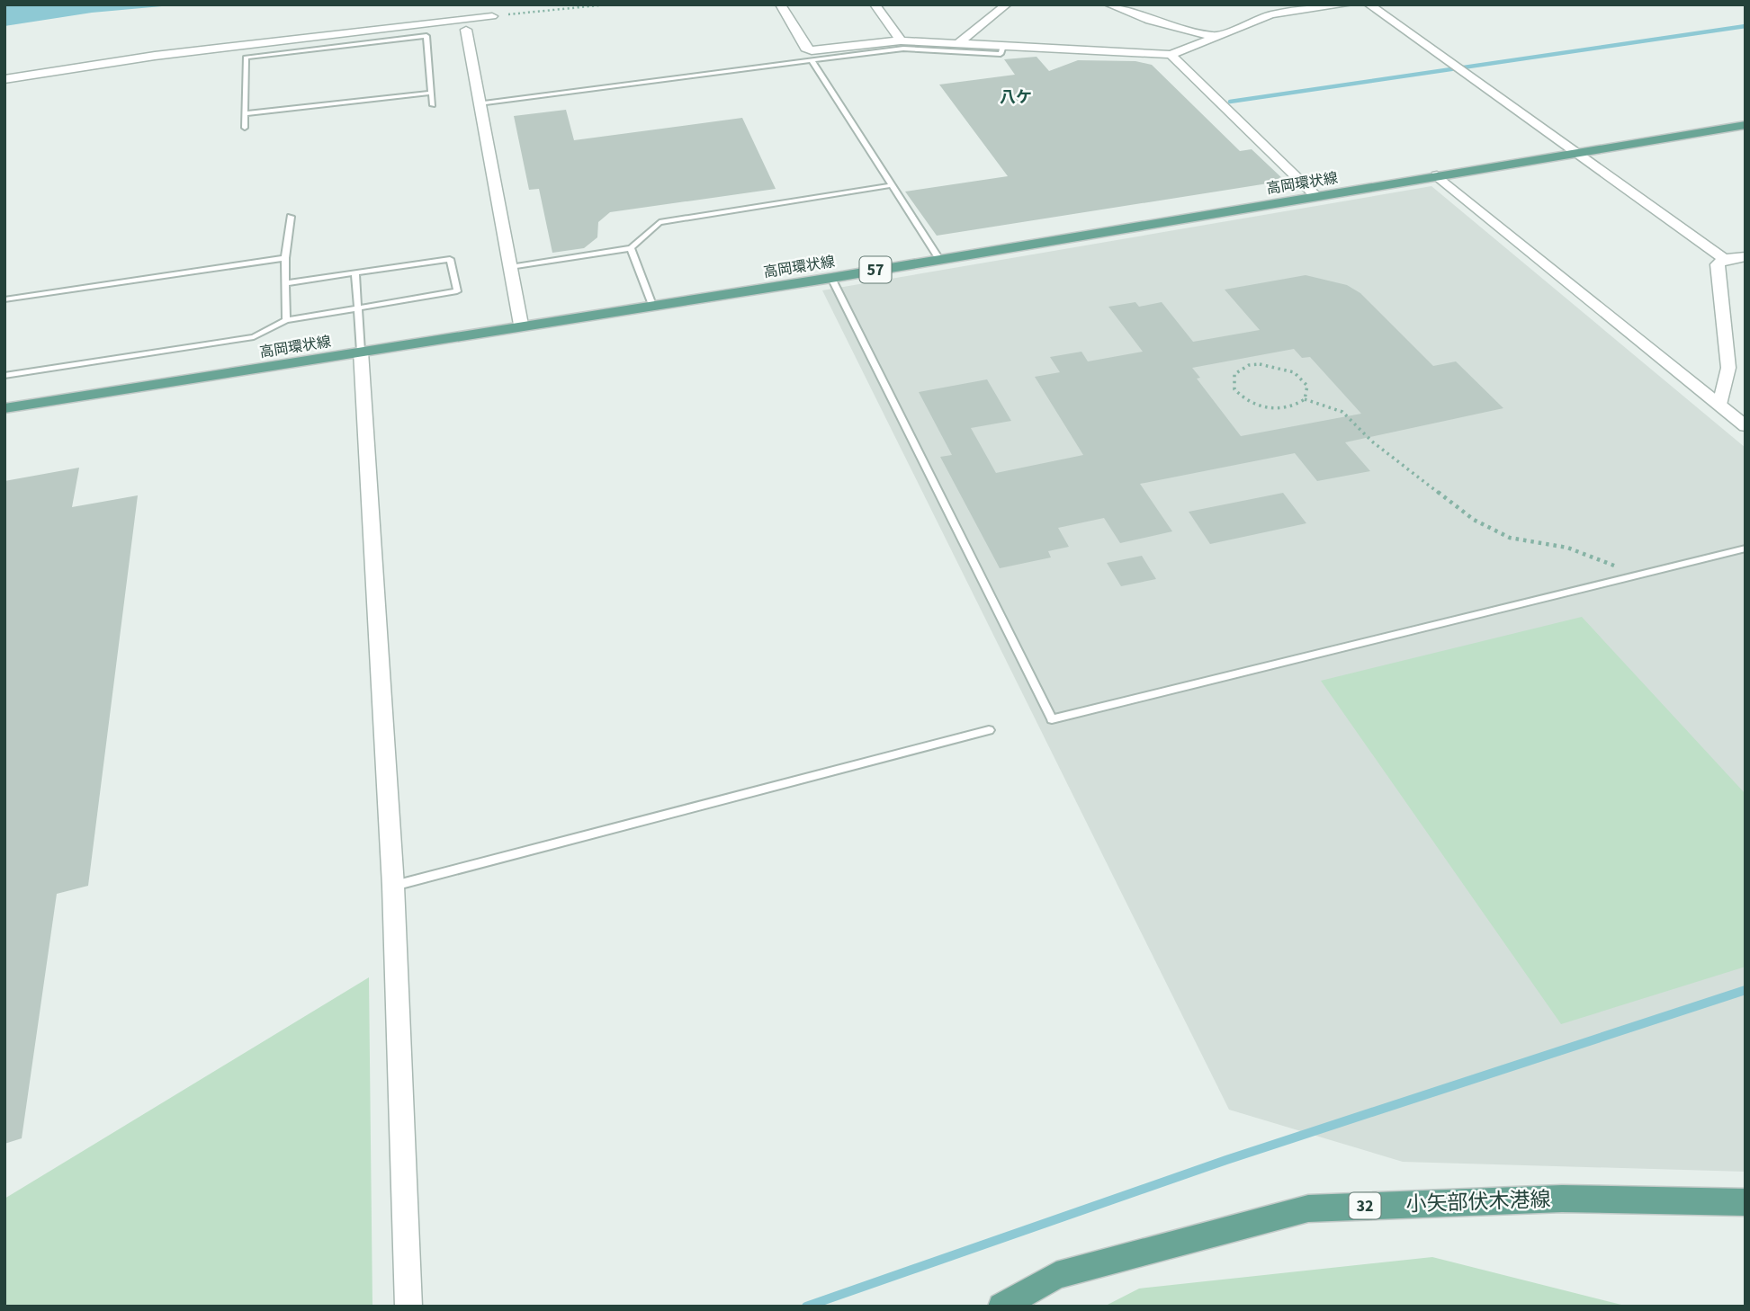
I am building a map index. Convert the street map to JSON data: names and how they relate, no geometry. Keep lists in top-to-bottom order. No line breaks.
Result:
{"streets":{"main road":["高岡環状線","57","小矢部伏木港線","32"]},"districts":["八ケ"]}
